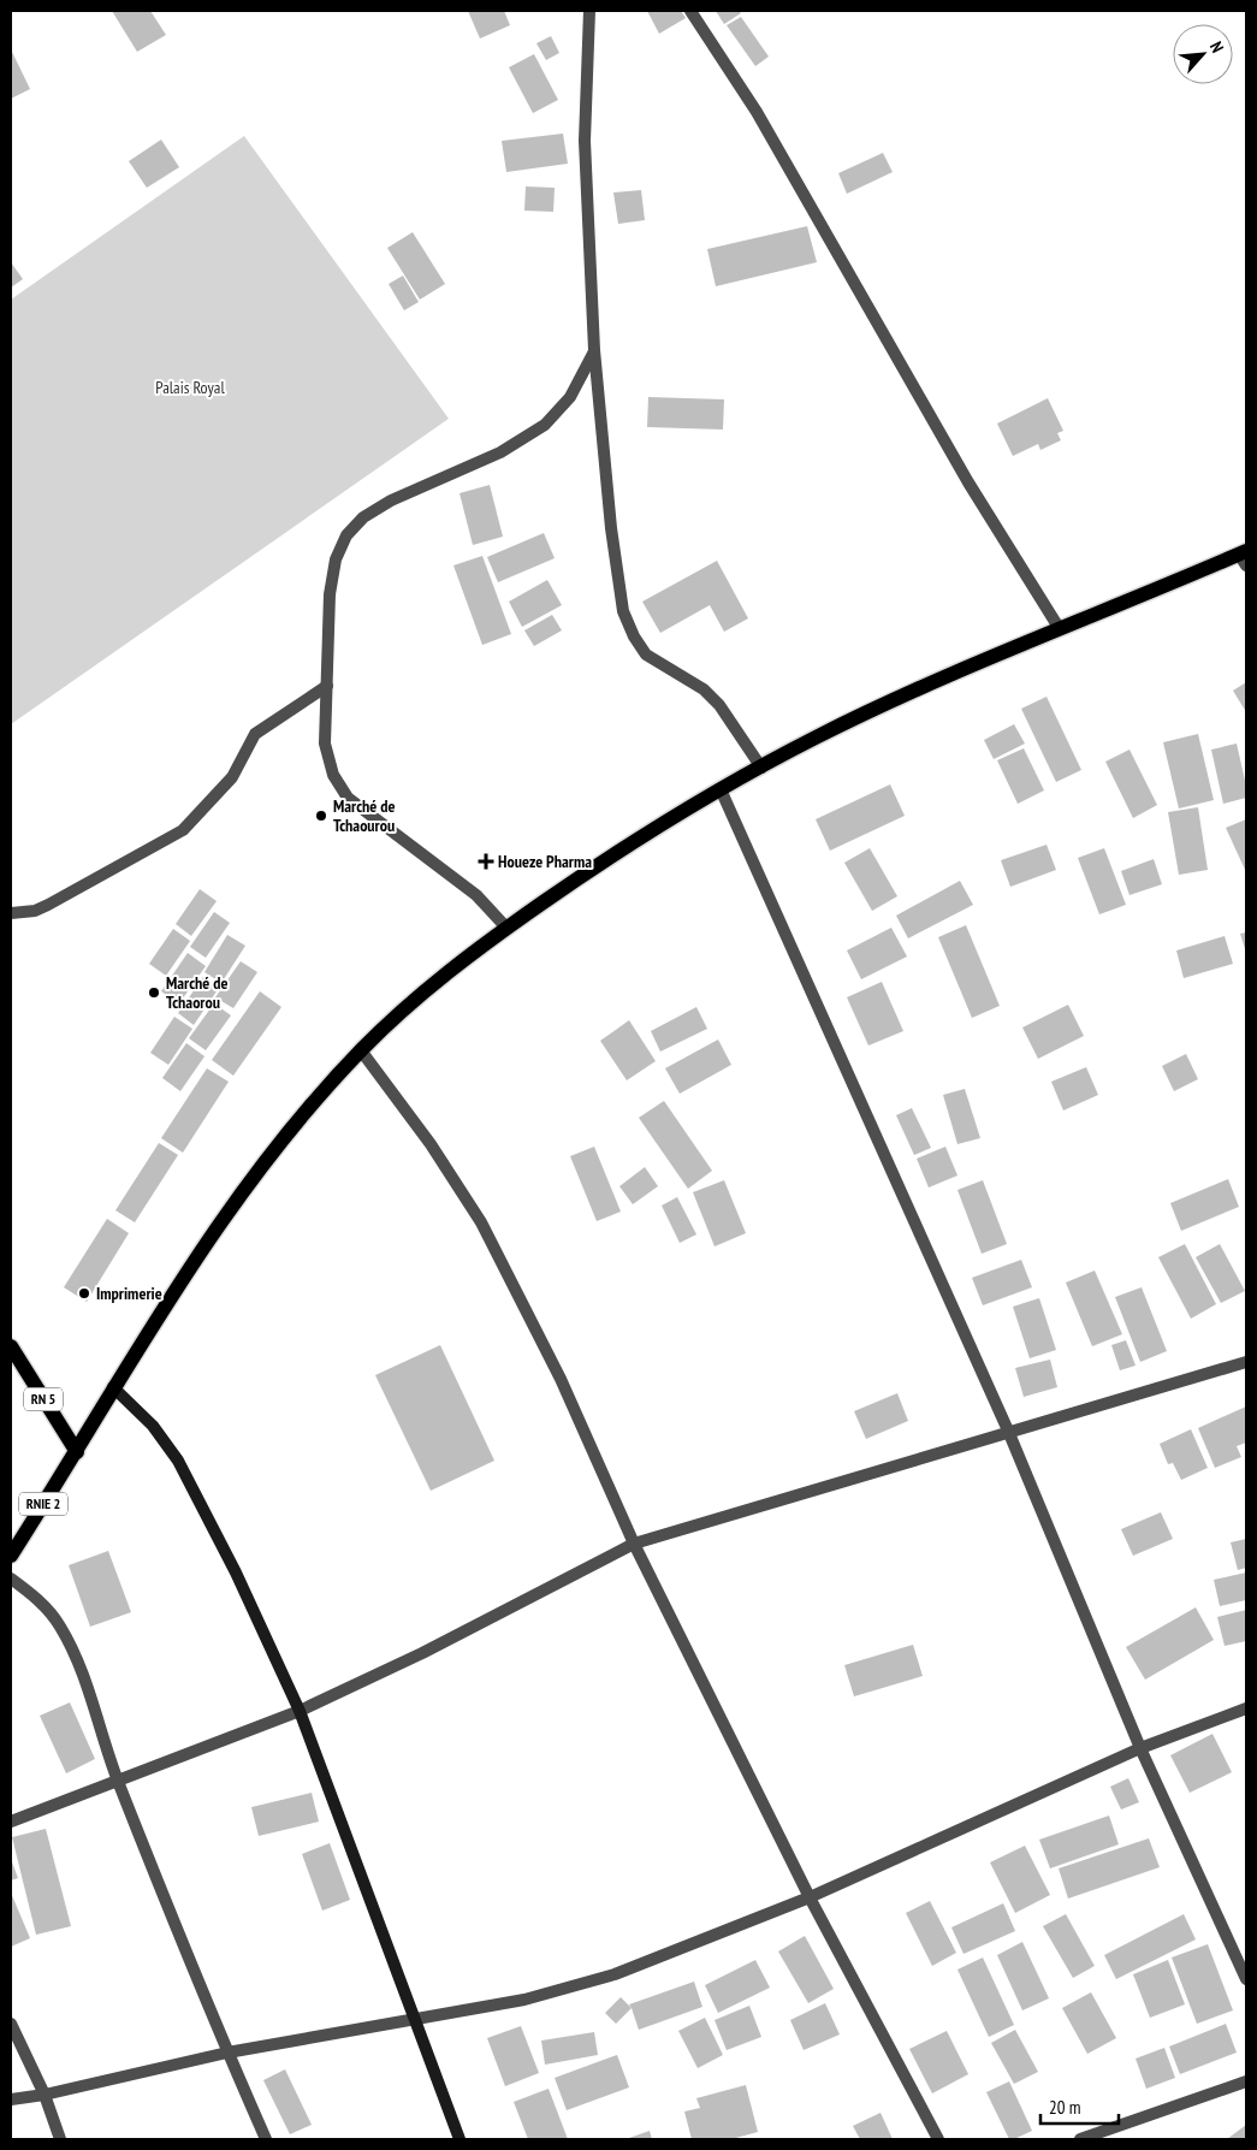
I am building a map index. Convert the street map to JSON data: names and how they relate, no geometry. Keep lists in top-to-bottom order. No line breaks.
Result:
{"streets":{"main road":["RN 5","RNIE 2"]},"crossings":[["RN 5","RNIE 2"]],"parks":["Palais Royal"],"places":{"other":["Marché de Tchaourou","Marché de Tchaorou","Imprimerie"],"health":["Houeze Pharma"]},"scale_bar":"20 m","north":"top right"}
